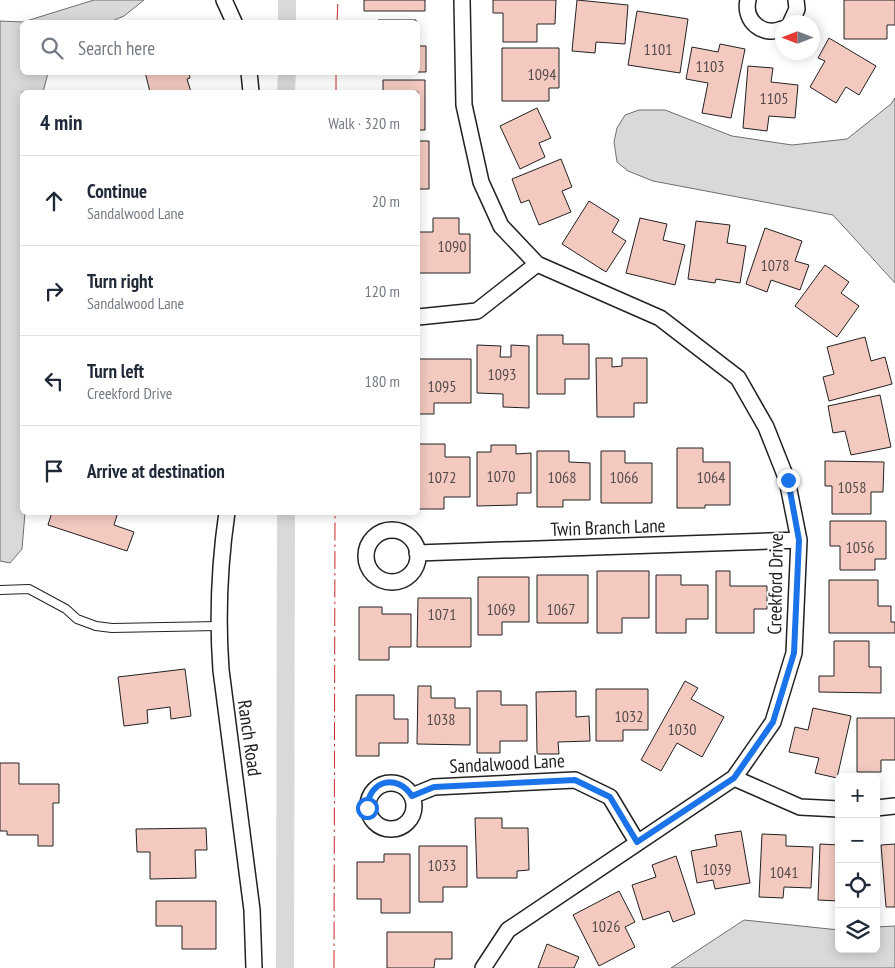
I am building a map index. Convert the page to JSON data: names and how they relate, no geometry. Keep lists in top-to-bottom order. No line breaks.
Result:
{"streets":{"street":["Twin Branch Lane","Creekford Drive","Ranch Road","Sandalwood Lane"]},"crossings":[["Twin Branch Lane","Creekford Drive"],["Creekford Drive","Sandalwood Lane"]],"house_numbers":["1101","1103","1094","1105","1090","1078","1093","1095","1070","1072","1068","1066","1064","1058","1056","1069","1067","1071","1032","1038","1030","1033","1039","1041","1026"],"north":"left","page":{"search":"Search here","heading":["4 min","Walk · 320 m"],"list":[["Continue","Sandalwood Lane","20 m"],["Turn right","Sandalwood Lane","120 m"],["Turn left","Creekford Drive","180 m"],"Arrive at destination"],"map_buttons":["+","−"]}}
